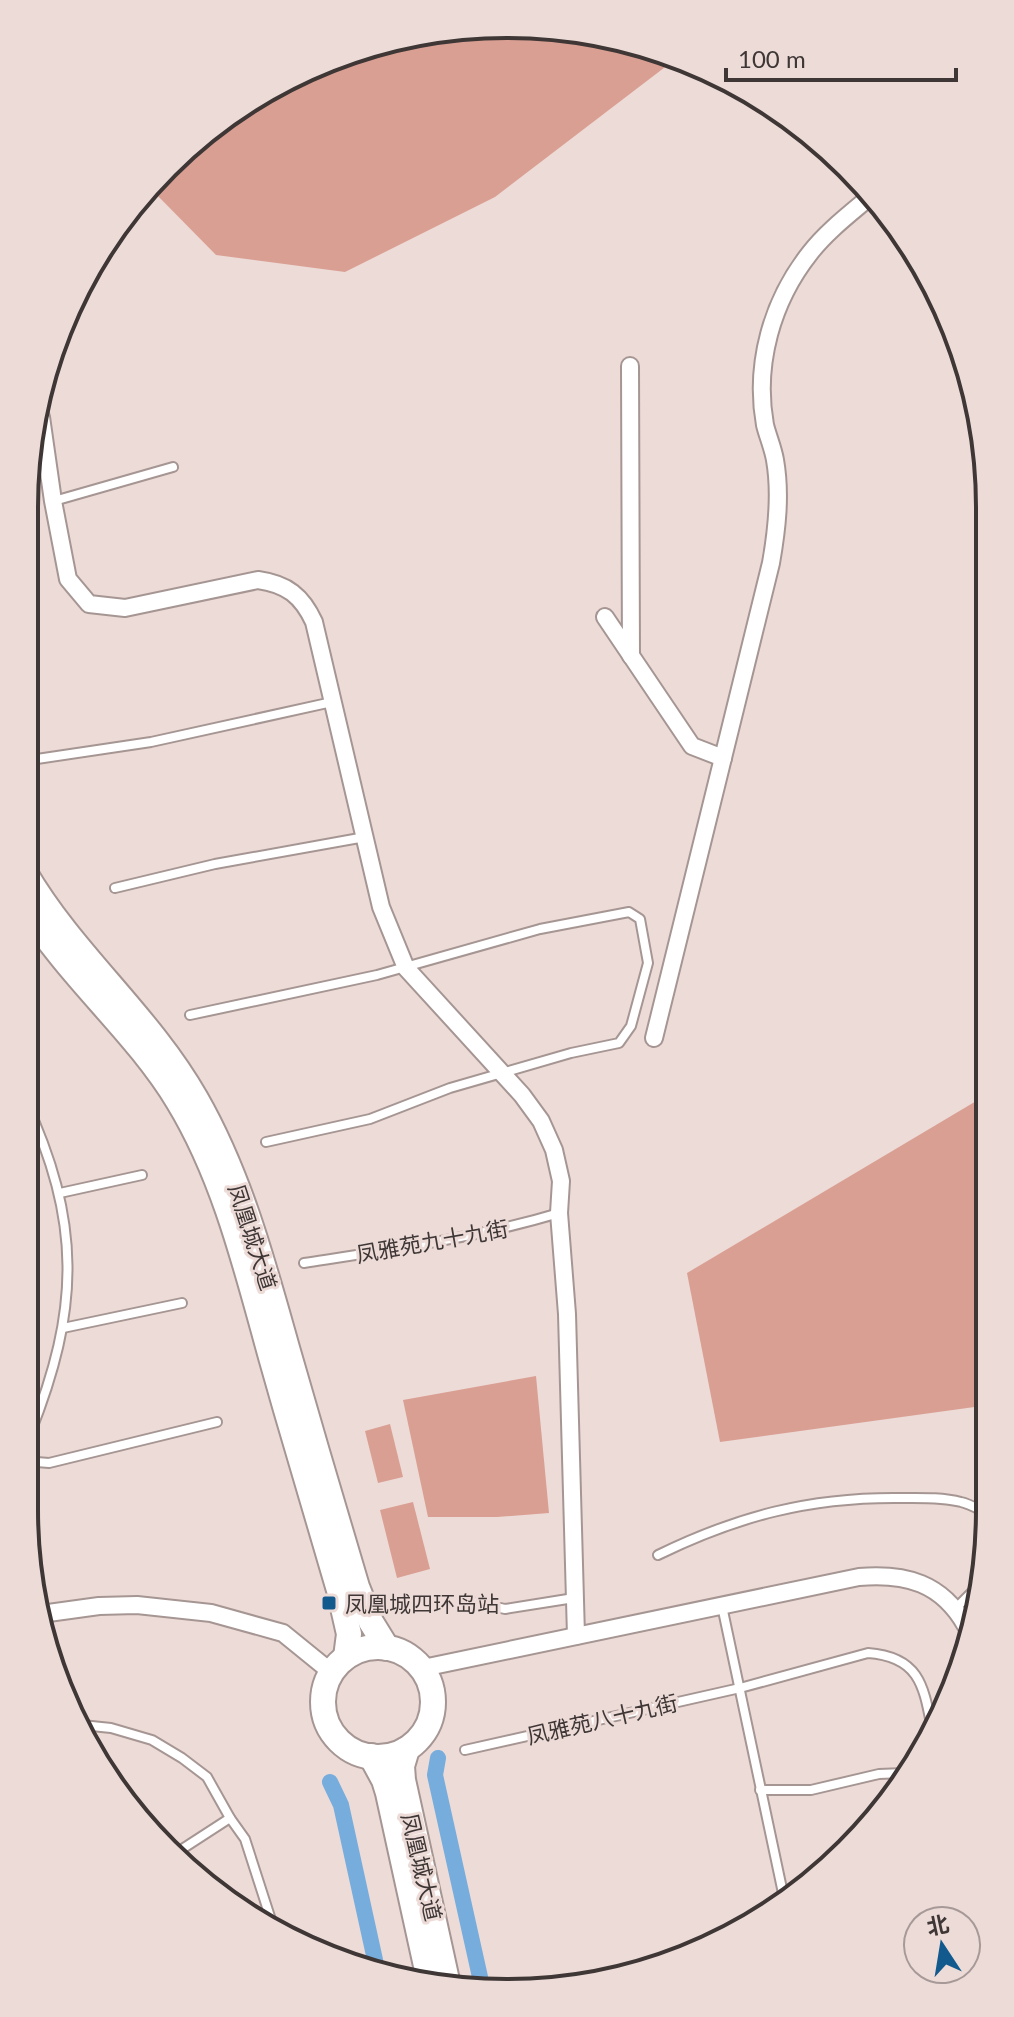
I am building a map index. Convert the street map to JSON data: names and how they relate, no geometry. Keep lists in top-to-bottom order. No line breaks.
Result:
{"streets":{"main road":["凤凰城大道"],"lane":["凤雅苑九十九街","凤雅苑八十九街"]},"places":{"transit":["凤凰城四环岛站"]},"scale_bar":"100 m","north":"top"}
